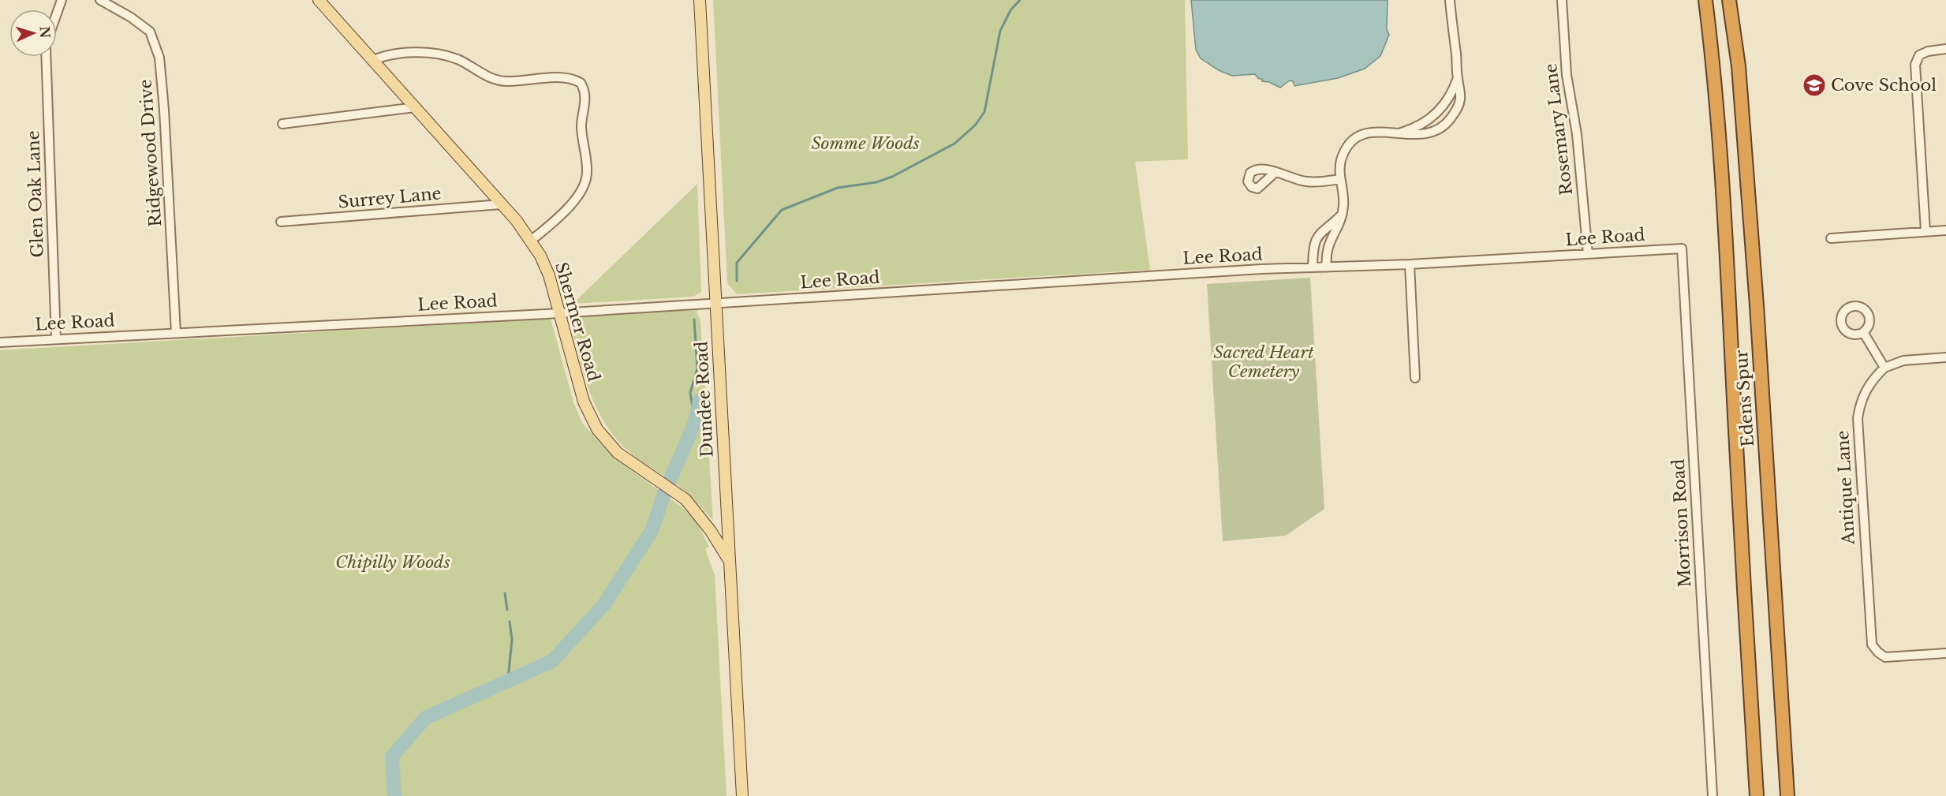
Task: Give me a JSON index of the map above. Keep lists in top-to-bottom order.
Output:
{
  "streets": {
    "highway": ["Edens Spur"],
    "main road": ["Shermer Road", "Dundee Road"],
    "street": [
      "Rosemary Lane",
      "Ridgewood Drive",
      "Glen Oak Lane",
      "Surrey Lane",
      "Lee Road",
      "Antique Lane",
      "Morrison Road"
    ]
  },
  "crossings": [
    ["Rosemary Lane", "Lee Road"],
    ["Ridgewood Drive", "Lee Road"],
    ["Glen Oak Lane", "Lee Road"],
    ["Surrey Lane", "Shermer Road"],
    ["Lee Road", "Shermer Road"],
    ["Lee Road", "Dundee Road"],
    ["Lee Road", "Morrison Road"],
    ["Shermer Road", "Dundee Road"]
  ],
  "parks": ["Somme Woods", "Sacred Heart Cemetery", "Chipilly Woods"],
  "places": {
    "school or university": ["Cove School"]
  },
  "north": "right"
}
